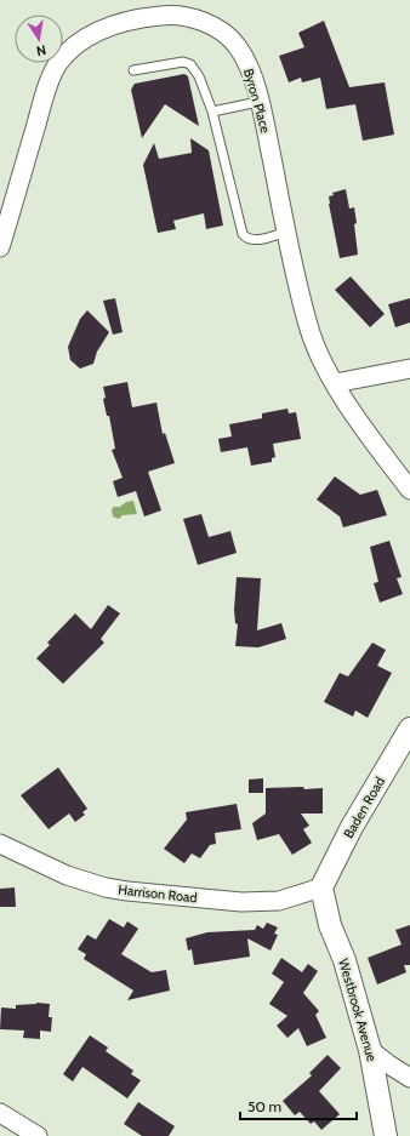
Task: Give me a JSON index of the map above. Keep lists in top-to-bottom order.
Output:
{
  "streets": {
    "street": [
      "Byron Place",
      "Baden Road",
      "Harrison Road",
      "Westbrook Avenue"
    ]
  },
  "crossings": [
    ["Baden Road", "Harrison Road"],
    ["Baden Road", "Westbrook Avenue"],
    ["Harrison Road", "Westbrook Avenue"]
  ],
  "scale_bar": "50 m",
  "north": "bottom"
}
